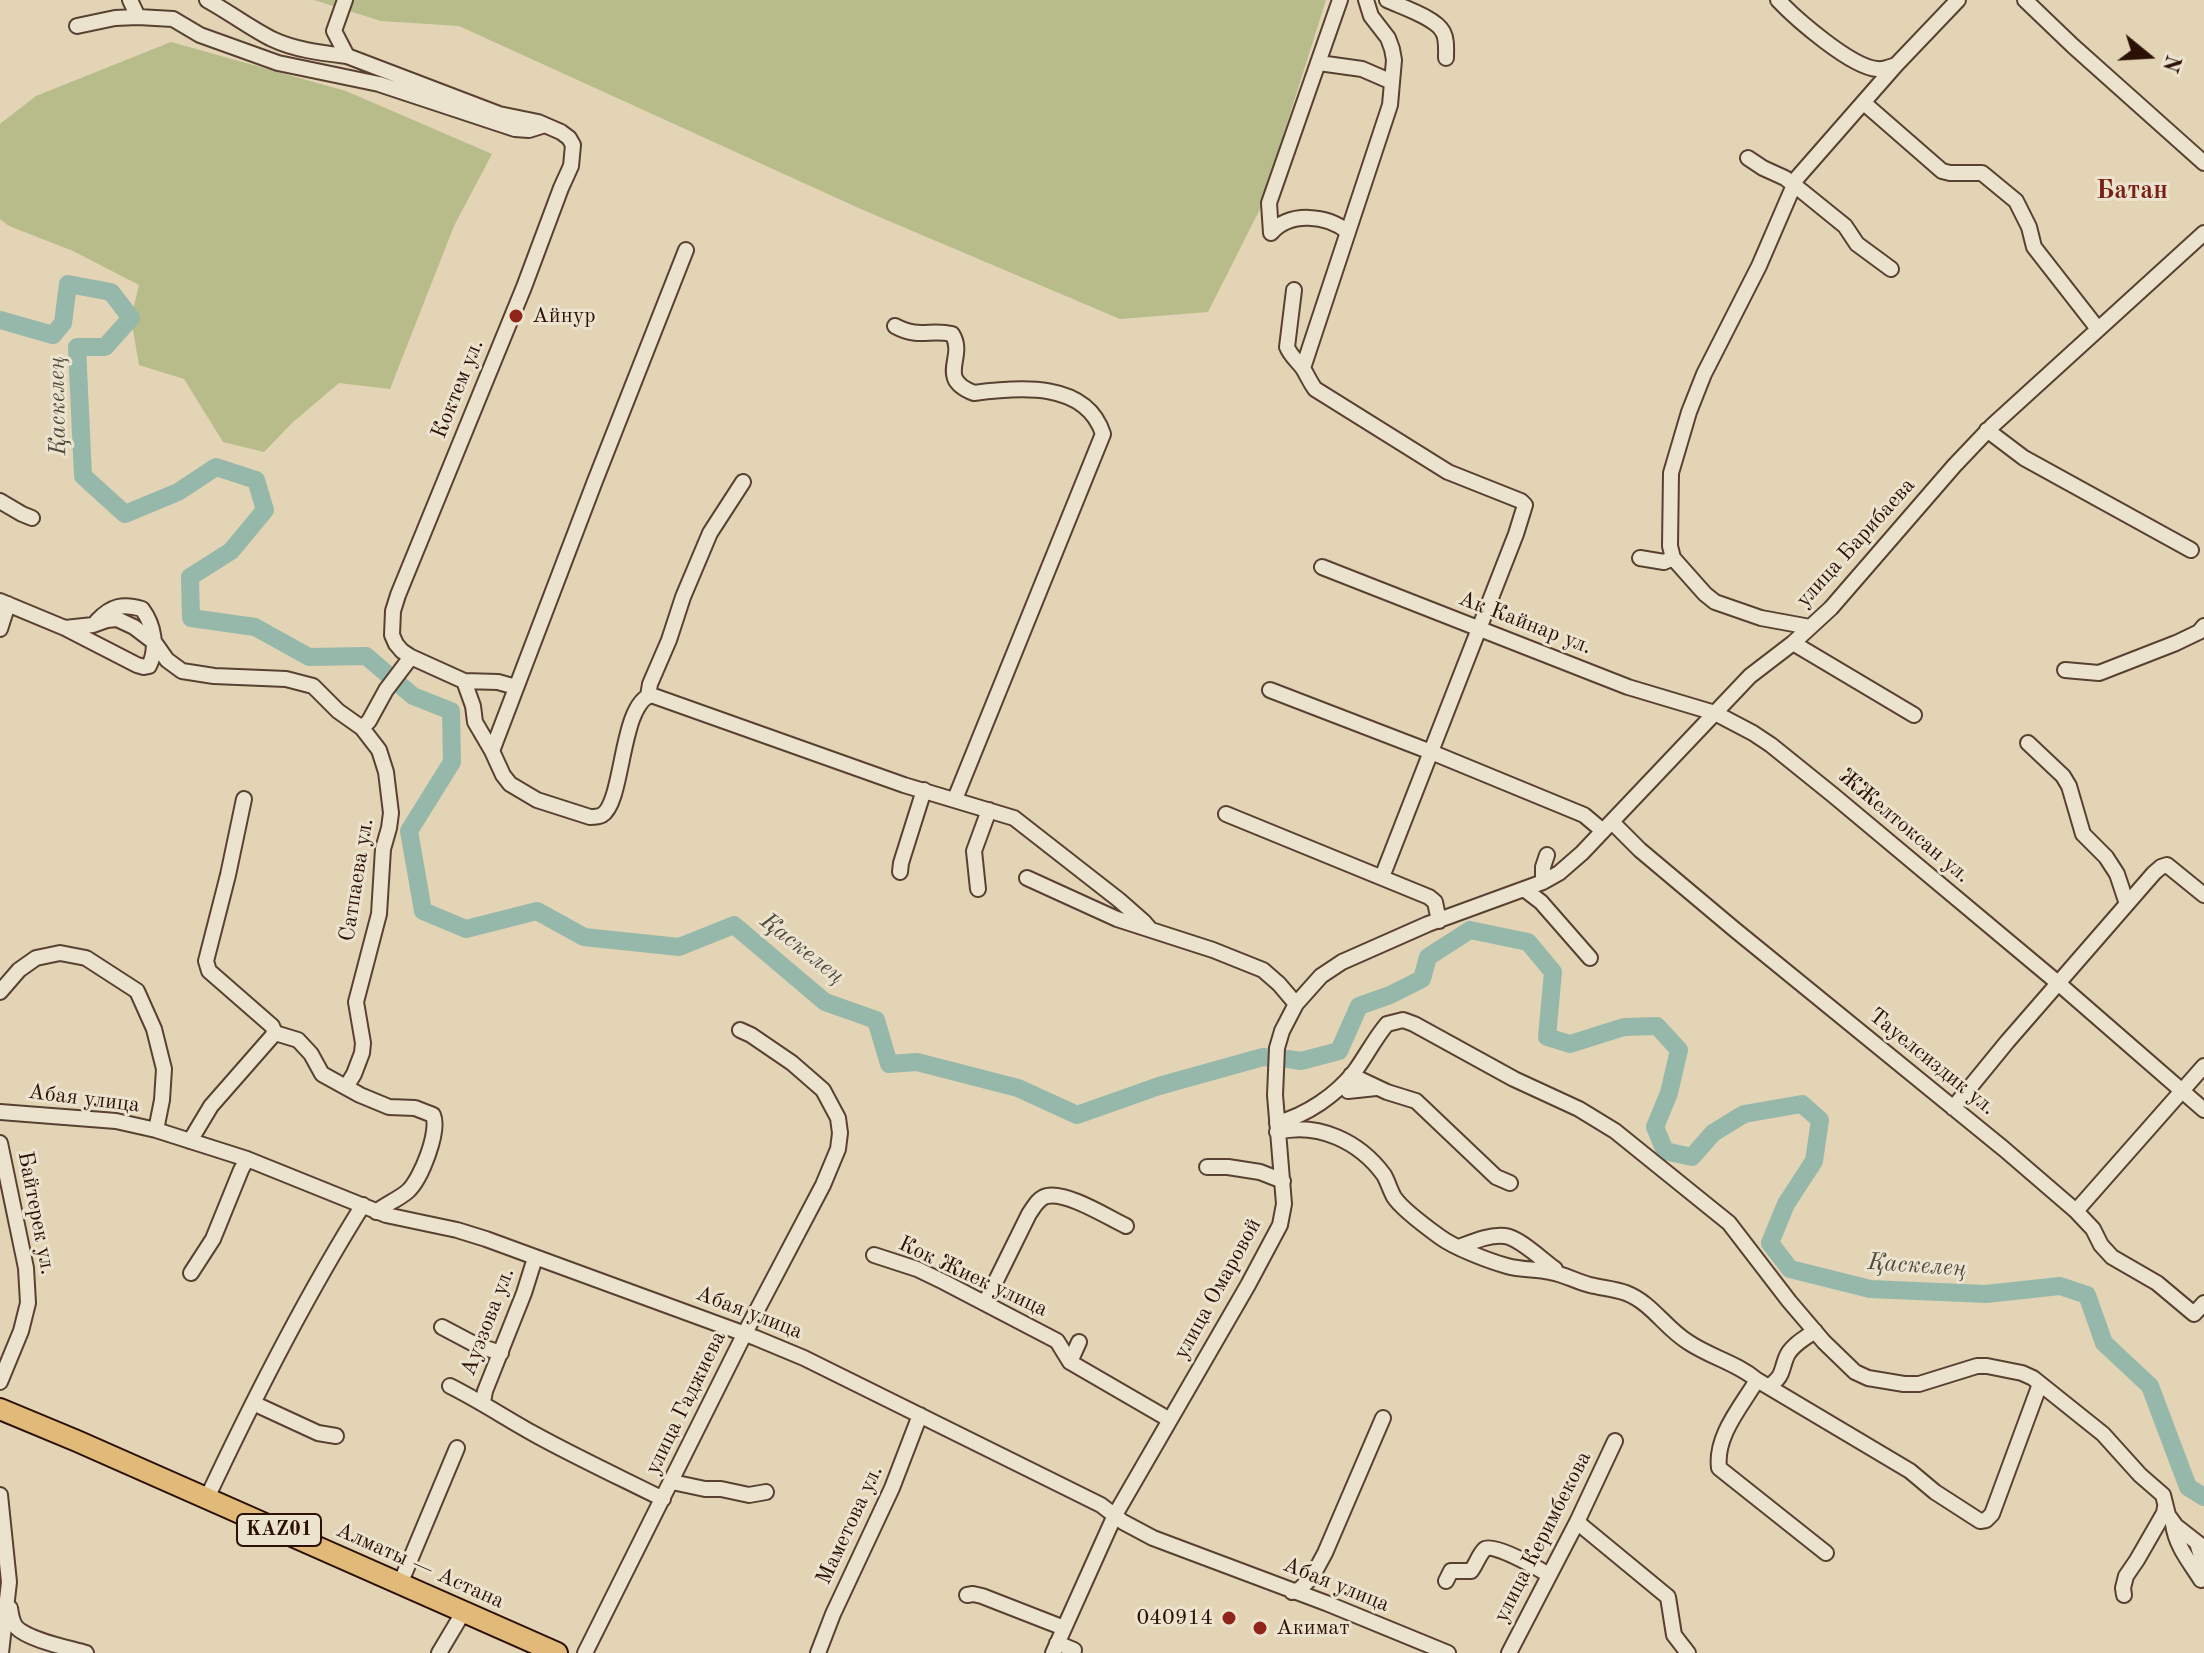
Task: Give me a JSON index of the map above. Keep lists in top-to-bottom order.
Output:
{
  "streets": {
    "highway": ["KАZ01", "Алматы — Астана"],
    "street": [
      "Коктем ул.",
      "улица Барибаева",
      "Ак Кайнар ул.",
      "ЖЖелтоксан ул.",
      "Сатпаева ул.",
      "Тауелсиздик ул.",
      "Абая улица",
      "Байтерек ул.",
      "Кок Жиек улица",
      "улица Омаровой",
      "Ауэзова ул.",
      "улица Гаджиева",
      "Маметова ул.",
      "улица Керимбекова"
    ]
  },
  "crossings": [
    ["улица Барибаева", "Ак Кайнар ул."],
    ["улица Барибаева", "ЖЖелтоксан ул."],
    ["улица Барибаева", "Тауелсиздик ул."],
    ["улица Барибаева", "улица Омаровой"],
    ["Ак Кайнар ул.", "ЖЖелтоксан ул."],
    ["Абая улица", "улица Омаровой"],
    ["Абая улица", "Ауэзова ул."],
    ["Абая улица", "улица Гаджиева"],
    ["Абая улица", "Маметова ул."],
    ["Кок Жиек улица", "улица Омаровой"]
  ],
  "districts": ["Батан"],
  "water": ["Қаскелең"],
  "places": ["Айнур", "040914", "Акимат"],
  "north": "right"
}
